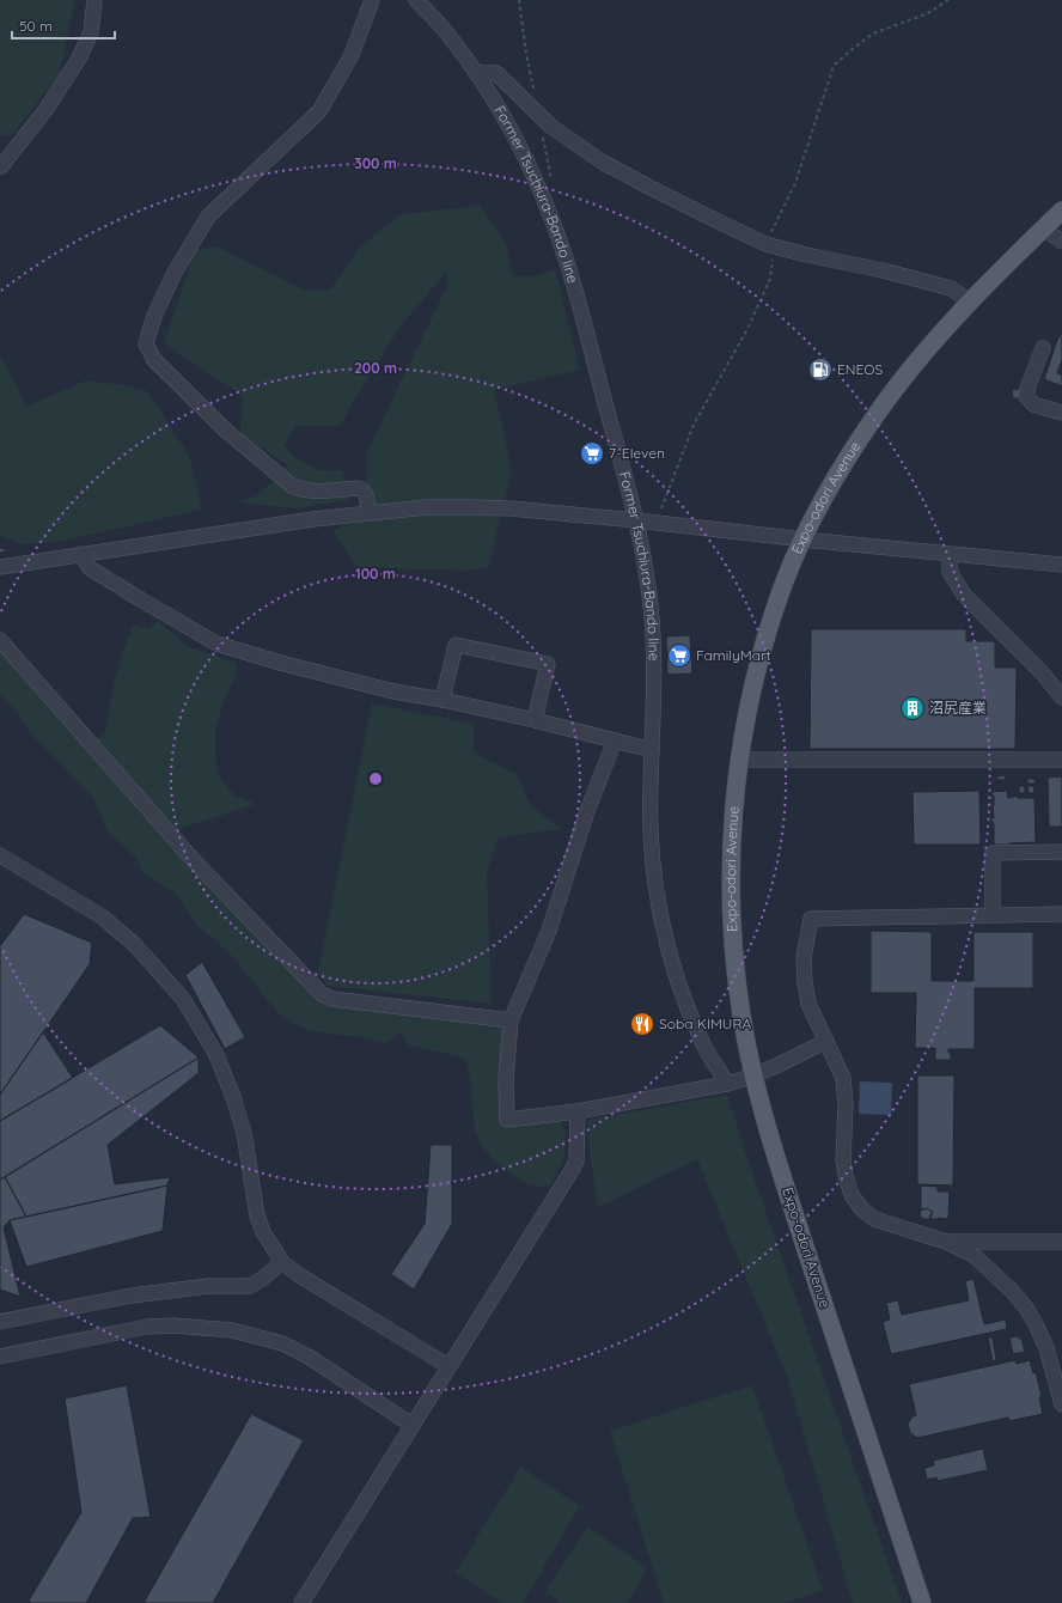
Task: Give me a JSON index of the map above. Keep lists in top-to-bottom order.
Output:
{
  "streets": {
    "main road": ["Expo-odori Avenue"],
    "street": ["Former Tsuchiura-Bando line"]
  },
  "places": {
    "fuel station": ["ENEOS"],
    "supermarket": ["7-Eleven", "FamilyMart"],
    "building": ["沼尻産業"],
    "restaurant": ["Soba KIMURA"]
  },
  "scale_bar": "50 m",
  "rings": ["300 m", "200 m", "100 m"]
}
